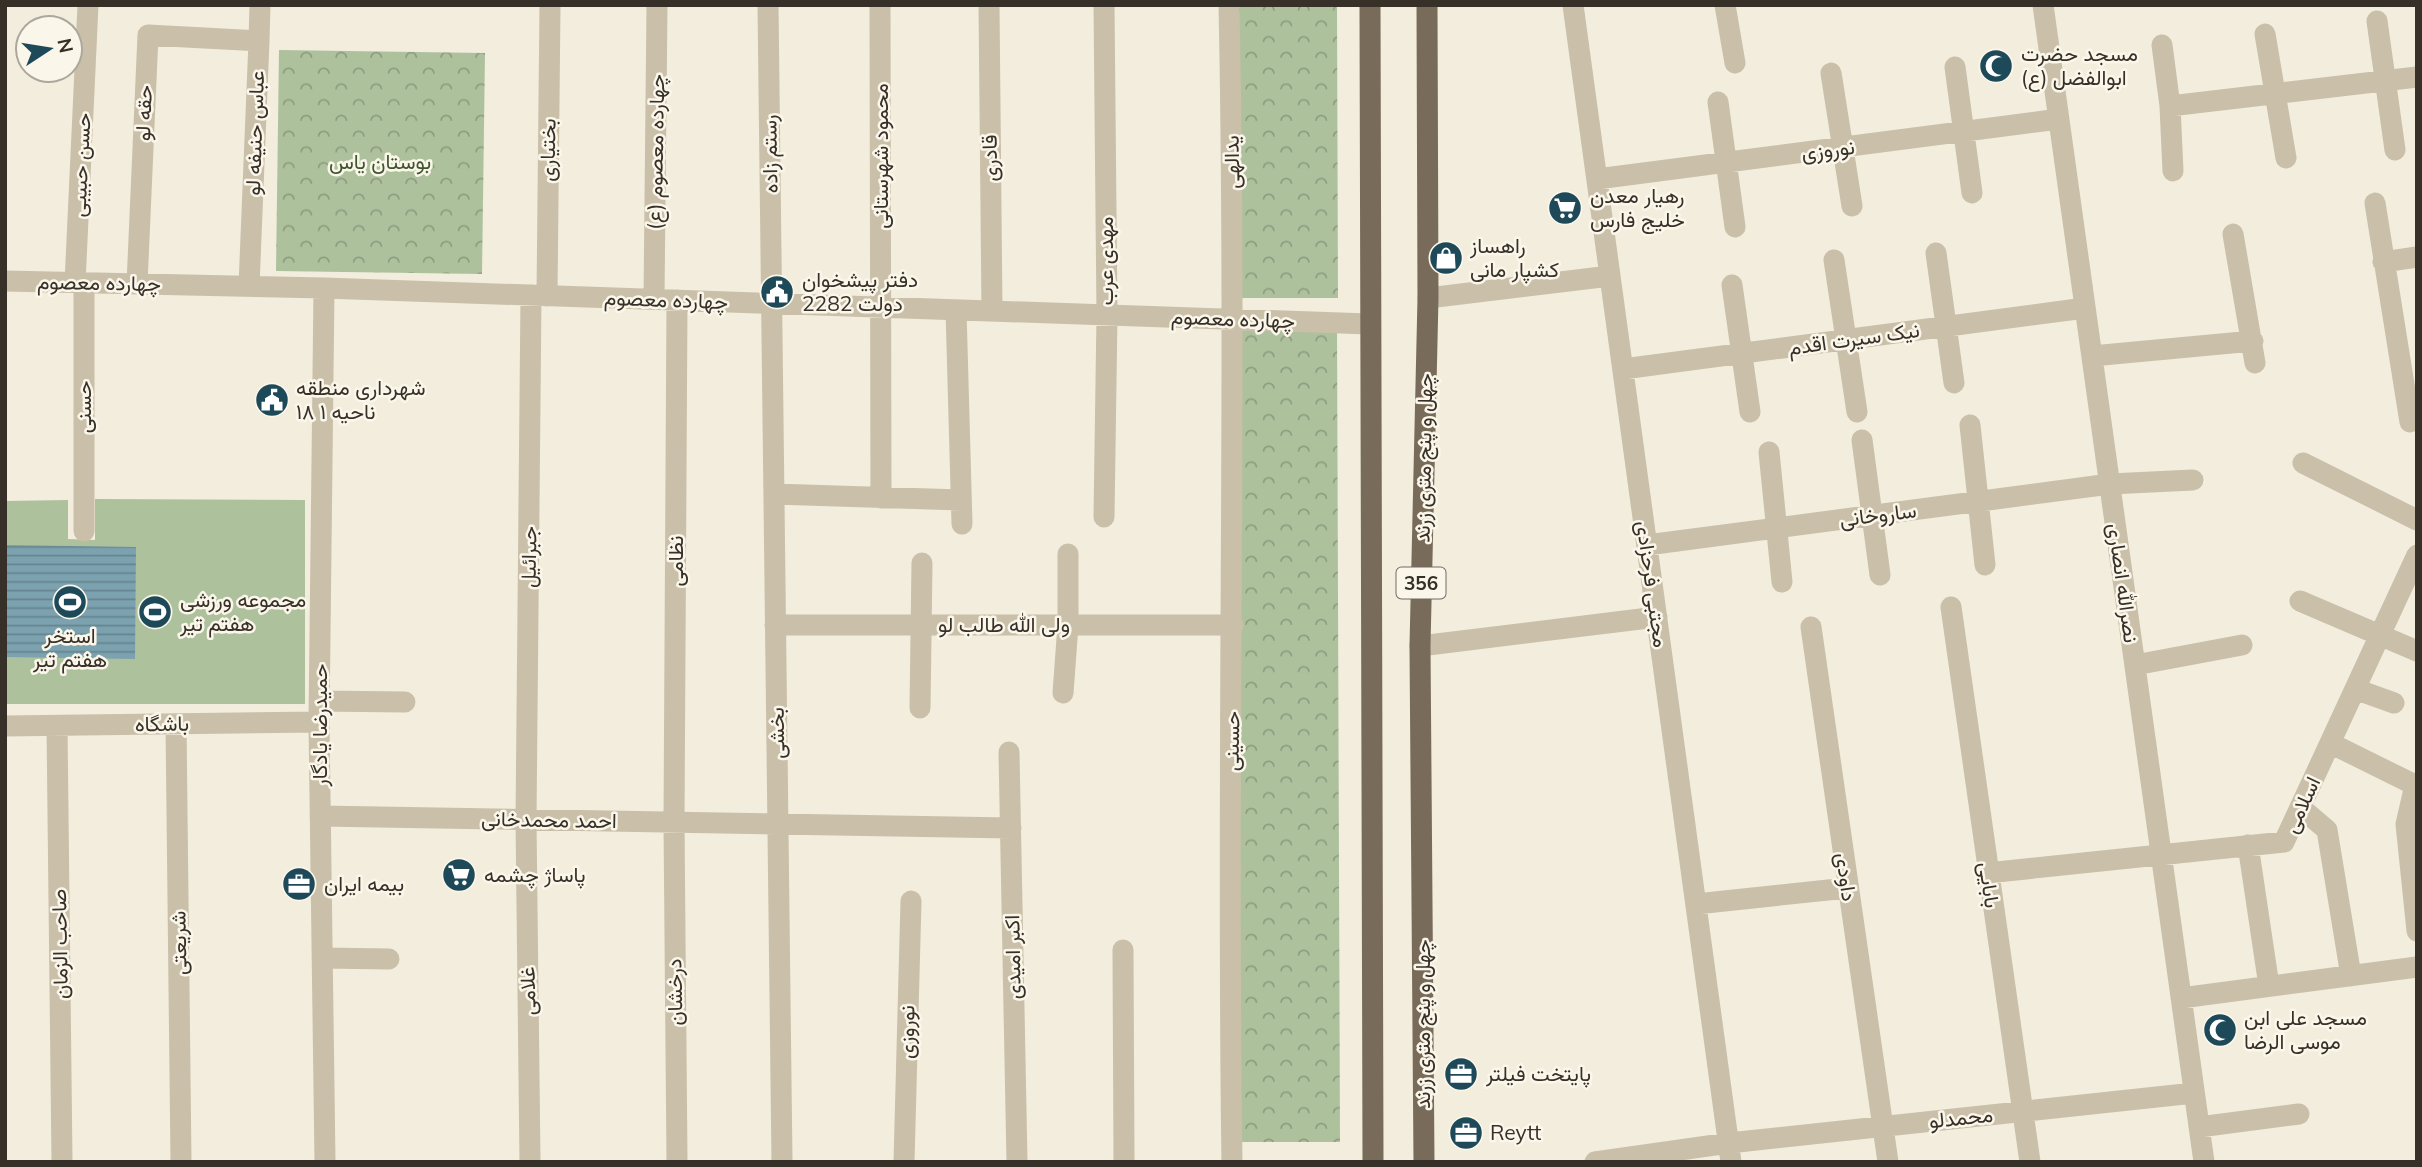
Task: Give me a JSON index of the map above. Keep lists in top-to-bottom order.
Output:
{
  "streets": {
    "main road": ["چهل و پنج متری زرند", "356"],
    "street": [
      "حقه لو",
      "عباس حنیفه لو",
      "بختیاری",
      "نوروزی",
      "چهارده معصوم (ع)",
      "رستم زاده",
      "محمود شهرستانی",
      "قادری",
      "یدالهی",
      "حسن حبیبی",
      "مهدی عرب",
      "چهارده معصوم",
      "نیک سیرت اقدم",
      "حسنی",
      "ساروخانی",
      "جبرائیل",
      "نظامی",
      "نصرالله انصاری",
      "مجتبی فرحزادی",
      "ولی الله طالب لو",
      "باشگاه",
      "حمیدرضا یادگار",
      "بخشی",
      "حسینی",
      "اسلامی",
      "احمد محمدخانی",
      "داودی",
      "بابایی",
      "شریعتی",
      "صاحب الزمان",
      "اکبر امیدی",
      "غلامی",
      "درخشان",
      "محمدلو"
    ]
  },
  "crossings": [
    ["حقه لو", "عباس حنیفه لو"],
    ["حقه لو", "چهارده معصوم"],
    ["عباس حنیفه لو", "چهارده معصوم"],
    ["بختیاری", "چهارده معصوم"],
    ["بختیاری", "جبرائیل"],
    ["نوروزی", "نصرالله انصاری"],
    ["نوروزی", "مجتبی فرحزادی"],
    ["چهارده معصوم (ع)", "چهارده معصوم"],
    ["رستم زاده", "چهارده معصوم"],
    ["رستم زاده", "بخشی"],
    ["محمود شهرستانی", "چهارده معصوم"],
    ["قادری", "چهارده معصوم"],
    ["یدالهی", "چهارده معصوم"],
    ["یدالهی", "حسینی"],
    ["حسن حبیبی", "چهارده معصوم"],
    ["حسن حبیبی", "حسنی"],
    ["مهدی عرب", "چهارده معصوم"],
    ["چهارده معصوم", "حسنی"],
    ["چهارده معصوم", "جبرائیل"],
    ["چهارده معصوم", "نظامی"],
    ["چهارده معصوم", "356"],
    ["چهارده معصوم", "حمیدرضا یادگار"],
    ["چهارده معصوم", "بخشی"],
    ["چهارده معصوم", "حسینی"],
    ["نیک سیرت اقدم", "نصرالله انصاری"],
    ["نیک سیرت اقدم", "مجتبی فرحزادی"],
    ["ساروخانی", "نصرالله انصاری"],
    ["ساروخانی", "مجتبی فرحزادی"],
    ["جبرائیل", "احمد محمدخانی"],
    ["جبرائیل", "غلامی"],
    ["نظامی", "احمد محمدخانی"],
    ["نظامی", "درخشان"],
    ["نصرالله انصاری", "اسلامی"],
    ["نصرالله انصاری", "محمدلو"],
    ["مجتبی فرحزادی", "محمدلو"],
    ["ولی الله طالب لو", "بخشی"],
    ["ولی الله طالب لو", "حسینی"],
    ["باشگاه", "حمیدرضا یادگار"],
    ["باشگاه", "شریعتی"],
    ["باشگاه", "صاحب الزمان"],
    ["حمیدرضا یادگار", "احمد محمدخانی"],
    ["بخشی", "احمد محمدخانی"],
    ["اسلامی", "بابایی"],
    ["احمد محمدخانی", "اکبر امیدی"],
    ["احمد محمدخانی", "غلامی"],
    ["احمد محمدخانی", "درخشان"],
    ["داودی", "محمدلو"],
    ["بابایی", "محمدلو"]
  ],
  "parks": ["بوستان یاس"],
  "places": {
    "mosque": ["مسجد حضرت ابوالفضل (ع)", "مسجد علی ابن موسی الرضا"],
    "supermarket": ["رهیار معدن خلیج فارس", "پاساژ چشمه"],
    "shop": ["راهساز کشپار مانی"],
    "public building": ["دفتر پیشخوان دولت 2282", "شهرداری منطقه ۱۸ ناحیه ۱"],
    "sports": ["استخر هفتم تیر", "مجموعه ورزشی هفتم تیر"],
    "office": ["بیمه ایران", "پایتخت فیلتر", "Reytt"]
  },
  "north": "right"
}
